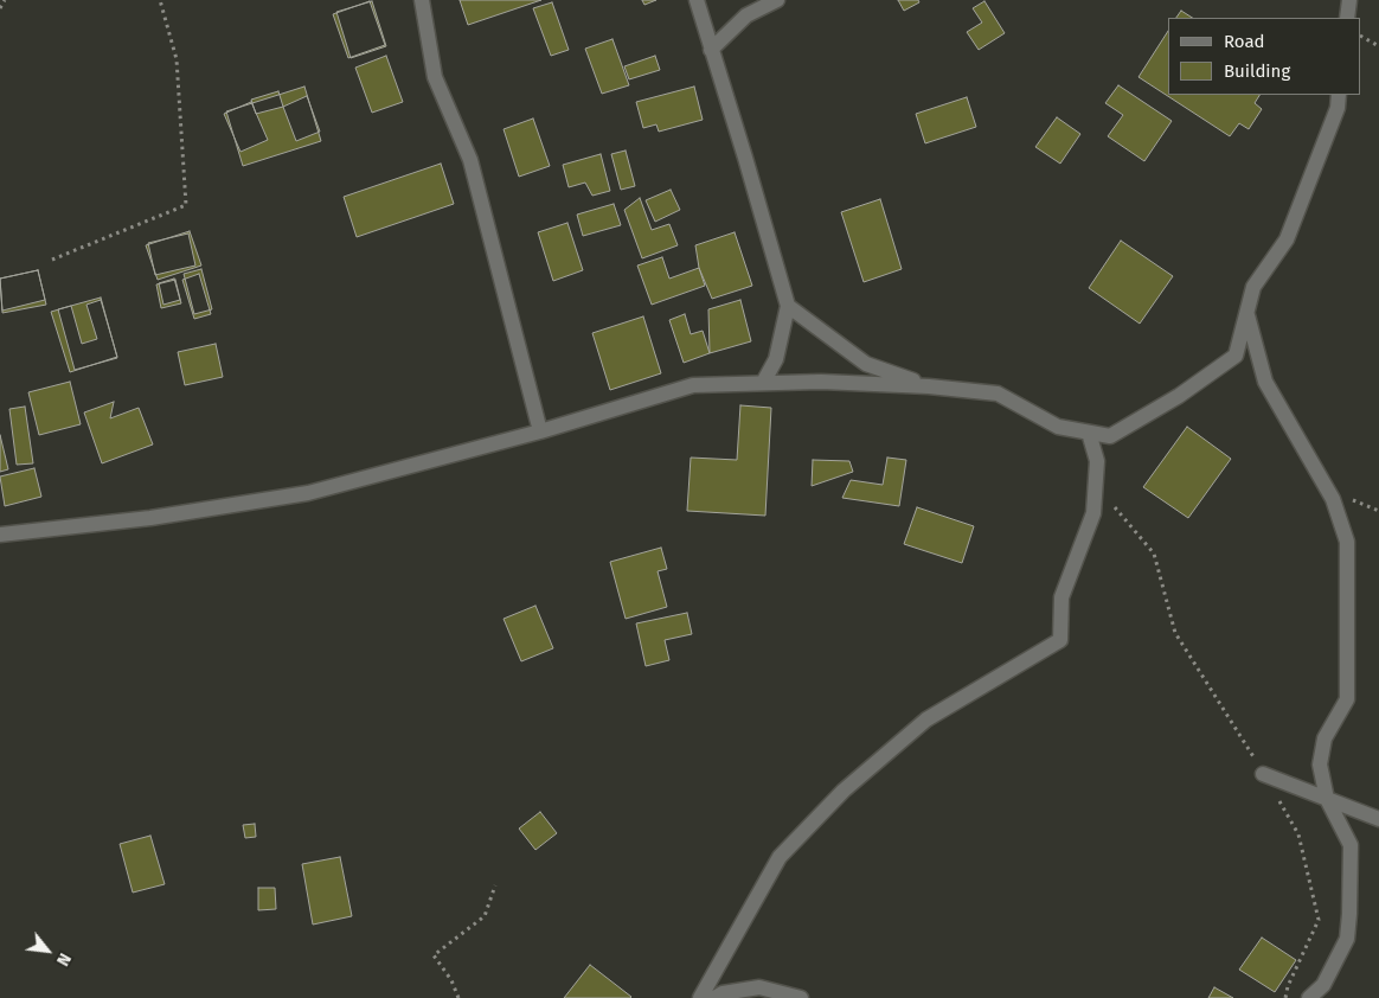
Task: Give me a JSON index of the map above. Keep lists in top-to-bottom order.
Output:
{
  "legend": ["Road", "Building"],
  "north": "bottom right"
}
